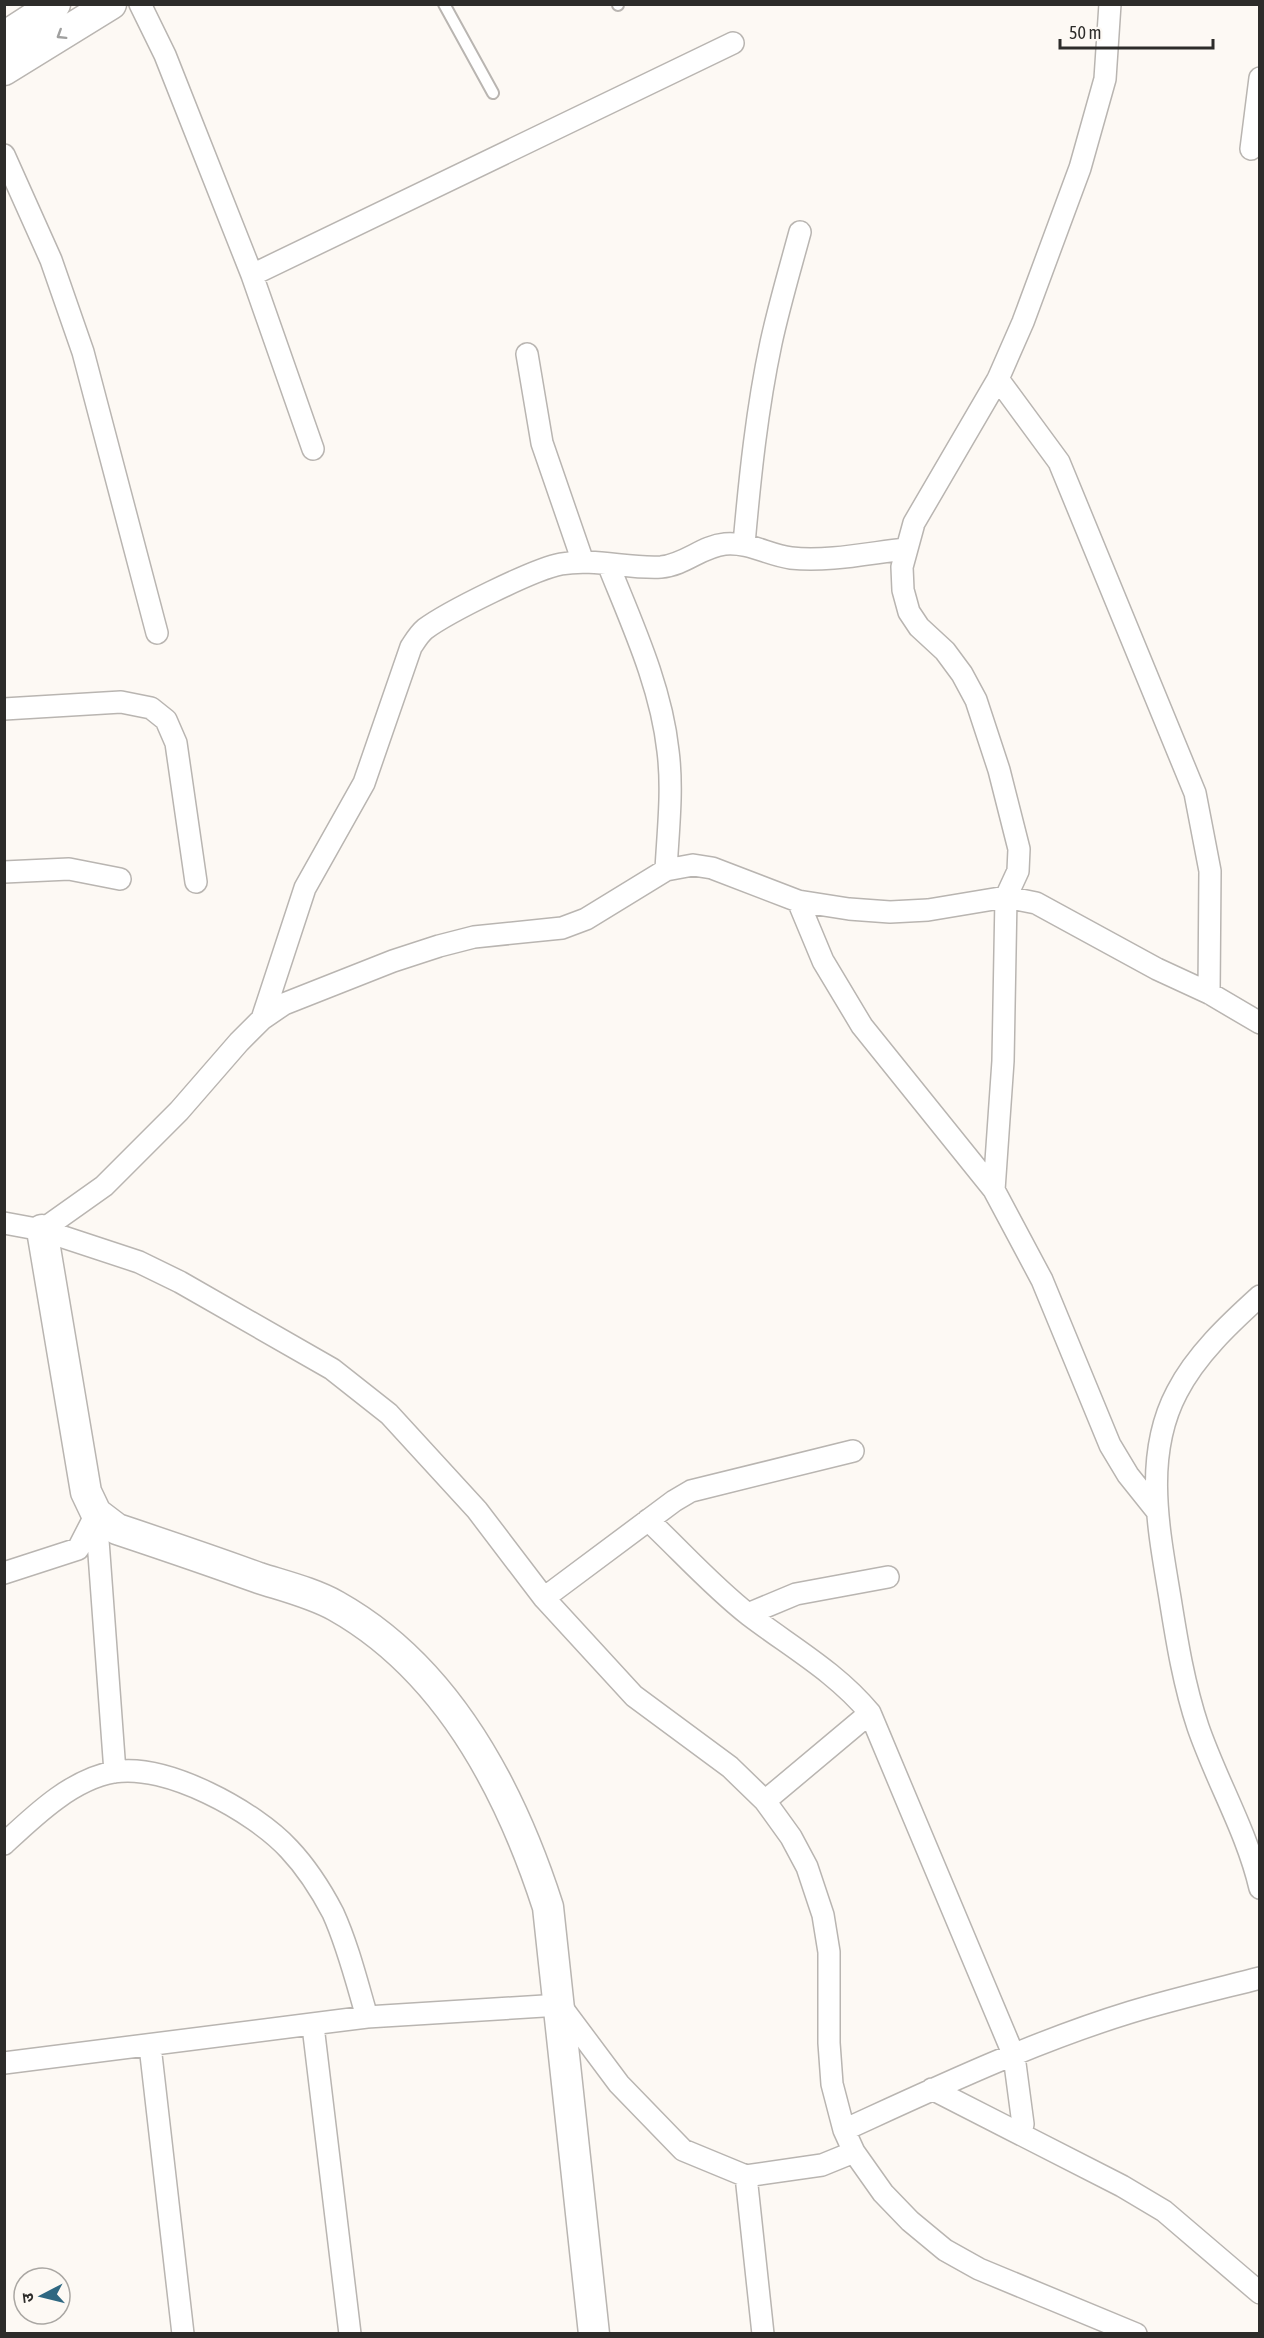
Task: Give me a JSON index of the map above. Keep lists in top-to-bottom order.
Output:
{
  "scale_bar": "50 m",
  "north": "left"
}
